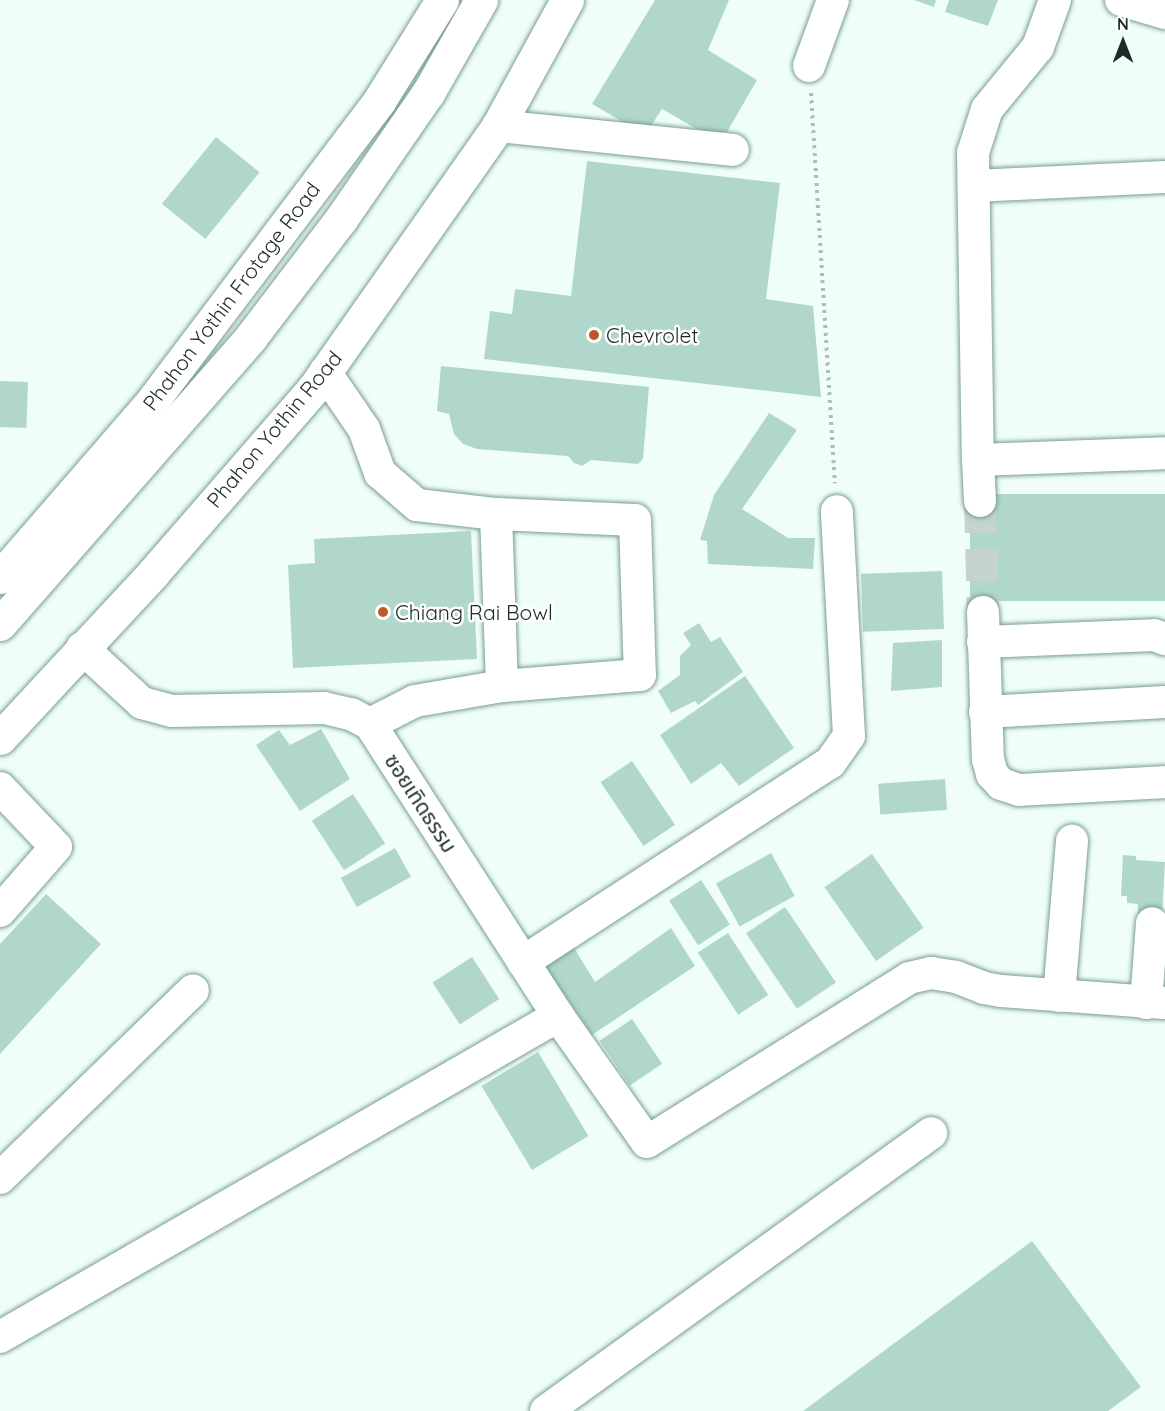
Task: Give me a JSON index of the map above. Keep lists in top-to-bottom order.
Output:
{
  "streets": {
    "main road": ["Phahon Yothin Frotage Road", "Phahon Yothin Road"],
    "street": ["ซอยเทิดธรรม"]
  },
  "places": ["Chevrolet", "Chiang Rai Bowl"],
  "north": "top"
}
